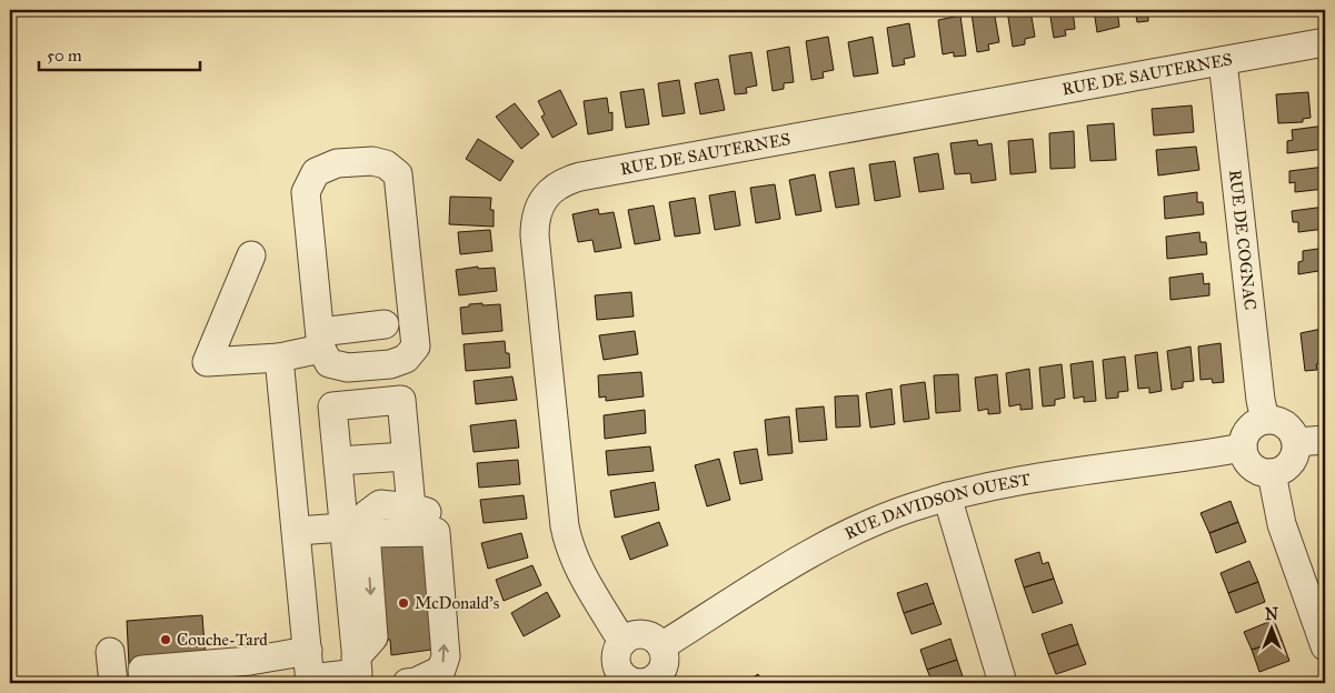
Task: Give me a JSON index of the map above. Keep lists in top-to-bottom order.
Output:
{
  "streets": {
    "street": ["RUE DE SAUTERNES", "RUE DE COGNAC", "RUE DAVIDSON OUEST"]
  },
  "crossings": [
    ["RUE DE SAUTERNES", "RUE DE COGNAC"],
    ["RUE DE SAUTERNES", "RUE DAVIDSON OUEST"],
    ["RUE DE COGNAC", "RUE DAVIDSON OUEST"]
  ],
  "places": ["McDonald's", "Couche-Tard"],
  "scale_bar": "50 m",
  "north": "top"
}
